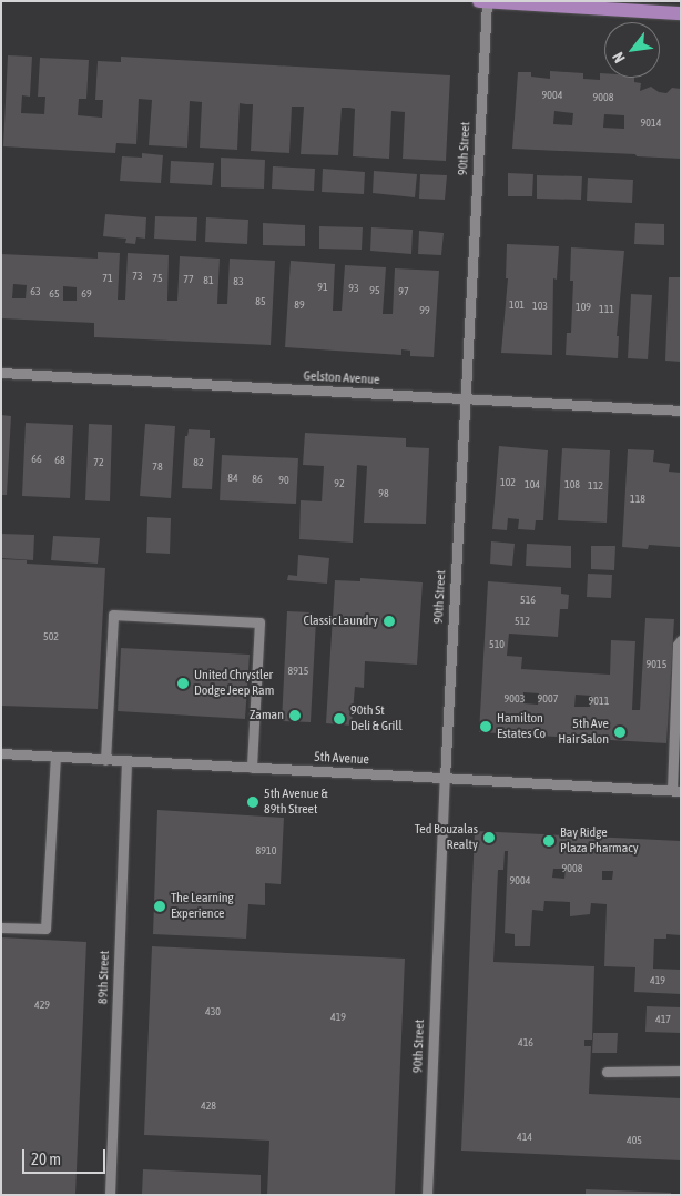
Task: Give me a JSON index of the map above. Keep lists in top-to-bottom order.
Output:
{
  "streets": {
    "street": [
      "90th Street",
      "Gelston Avenue",
      "5th Avenue",
      "89th Street"
    ]
  },
  "crossings": [
    ["90th Street", "Gelston Avenue"],
    ["90th Street", "5th Avenue"],
    ["5th Avenue", "89th Street"]
  ],
  "places": [
    "Classic Laundry",
    "United Chrystler Dodge Jeep Ram",
    "Zaman",
    "90th St Deli & Grill",
    "Hamilton Estates Co",
    "5th Ave Hair Salon",
    "5th Avenue & 89th Street",
    "Ted Bouzalas Realty",
    "Bay Ridge Plaza Pharmacy",
    "The Learning Experience"
  ],
  "house_numbers": [
    "9004",
    "9008",
    "9014",
    "73",
    "71",
    "75",
    "77",
    "81",
    "83",
    "91",
    "93",
    "95",
    "63",
    "97",
    "65",
    "69",
    "85",
    "89",
    "101",
    "103",
    "109",
    "111",
    "99",
    "66",
    "68",
    "72",
    "82",
    "78",
    "84",
    "86",
    "90",
    "102",
    "92",
    "104",
    "108",
    "112",
    "98",
    "118",
    "516",
    "512",
    "502",
    "510",
    "9015",
    "8915",
    "9003",
    "9007",
    "9011",
    "8910",
    "9008",
    "9004",
    "419",
    "429",
    "430",
    "419",
    "417",
    "416",
    "428",
    "414",
    "405"
  ],
  "scale_bar": "20 m",
  "north": "bottom left"
}
